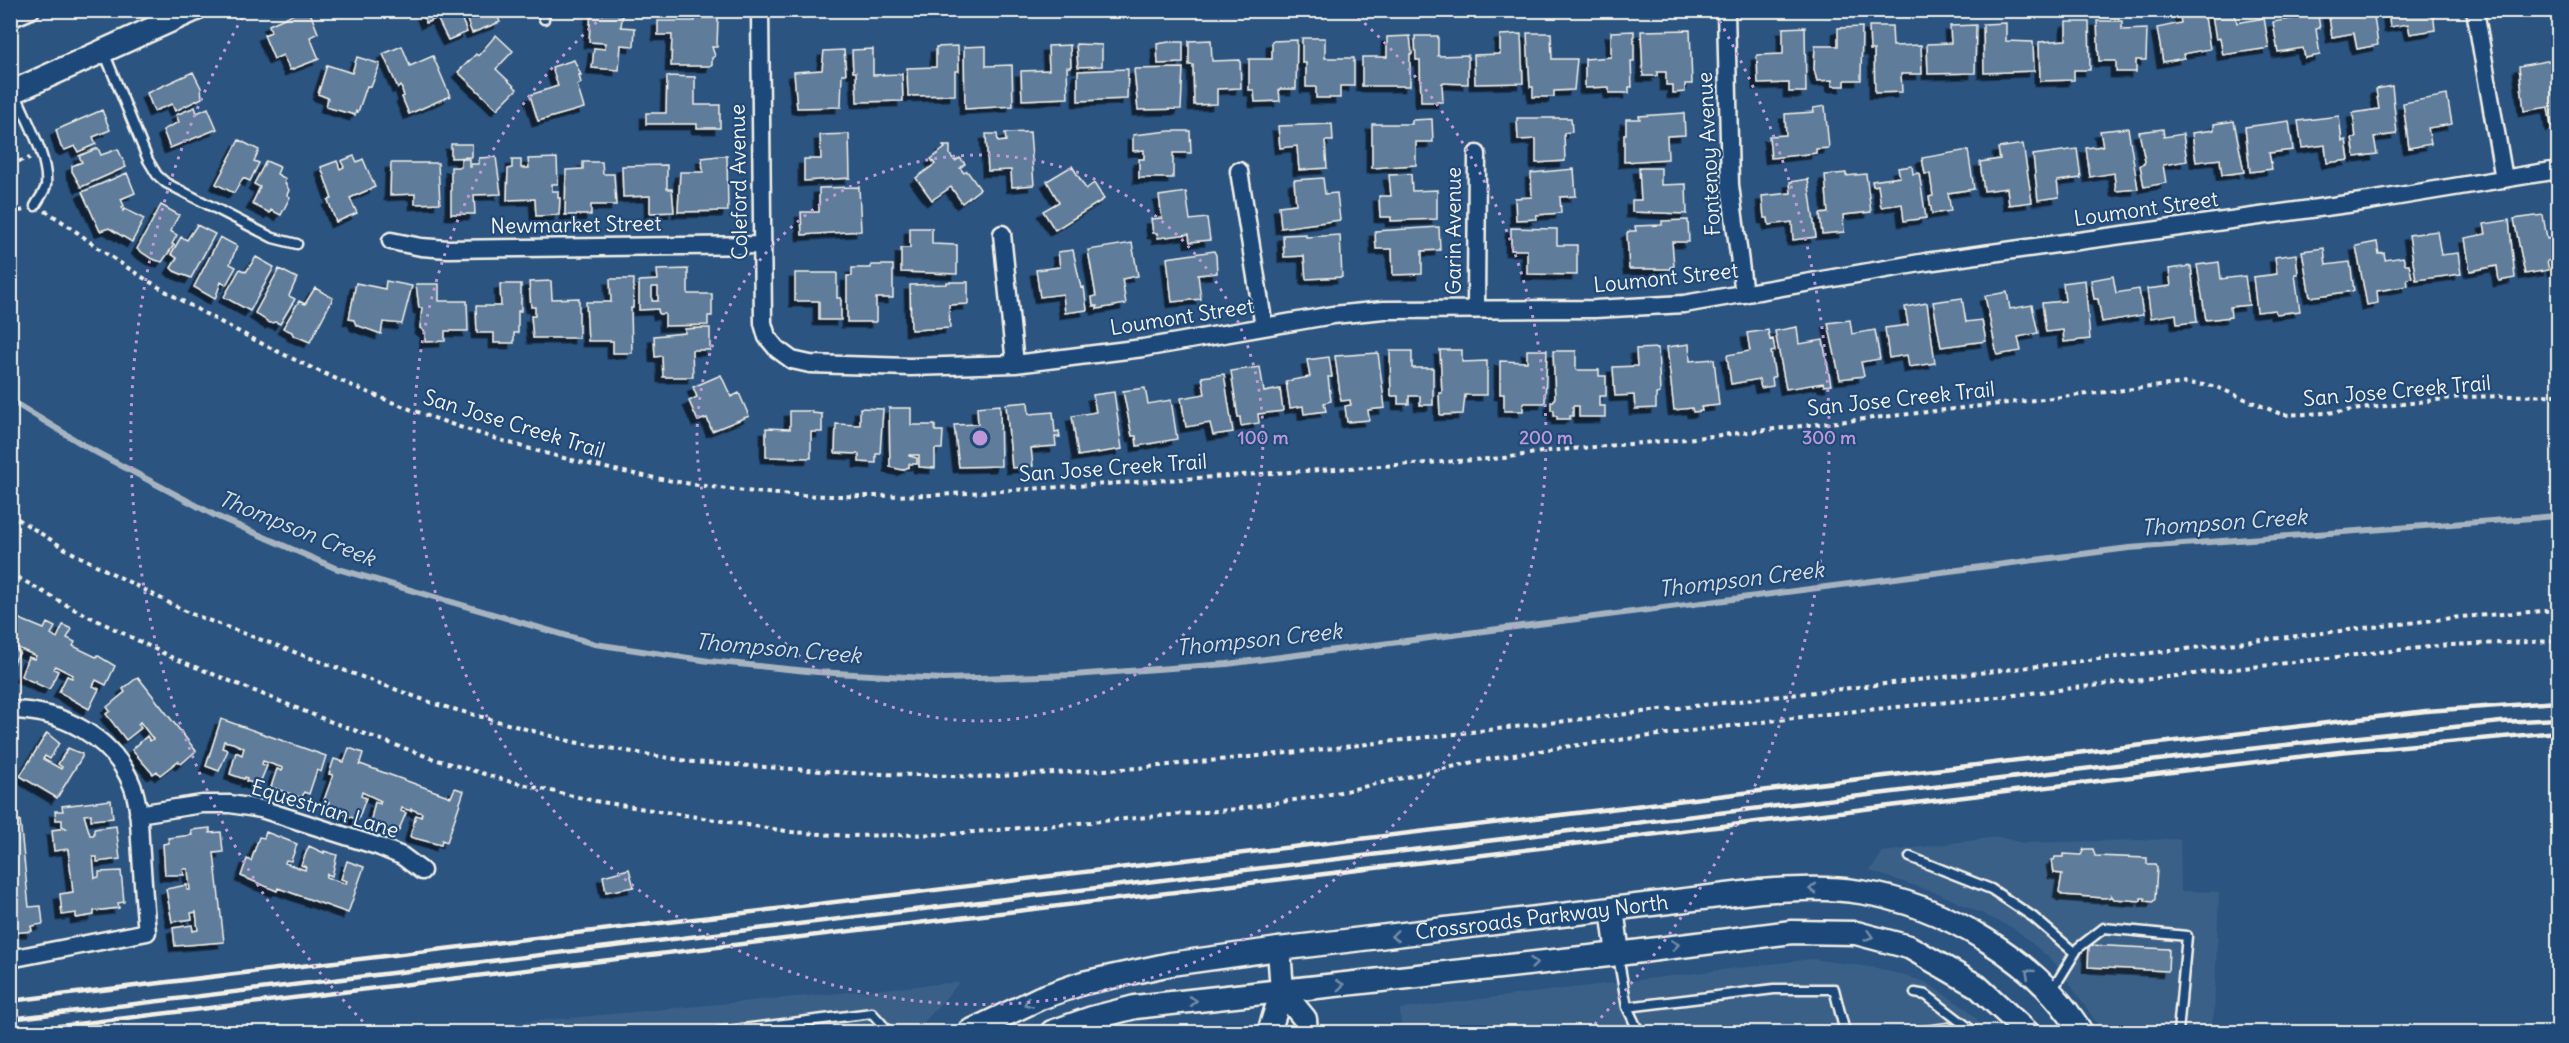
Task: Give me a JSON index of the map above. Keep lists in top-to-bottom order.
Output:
{
  "streets": {
    "street": [
      "Fontenoy Avenue",
      "Coleford Avenue",
      "Loumont Street",
      "Newmarket Street",
      "Garin Avenue",
      "Equestrian Lane",
      "Crossroads Parkway North"
    ],
    "path": ["San Jose Creek Trail"]
  },
  "crossings": [
    ["Fontenoy Avenue", "Loumont Street"],
    ["Coleford Avenue", "Loumont Street"],
    ["Coleford Avenue", "Newmarket Street"],
    ["Loumont Street", "Garin Avenue"]
  ],
  "water": ["Thompson Creek"],
  "rings": ["100 m", "200 m", "300 m"]
}
